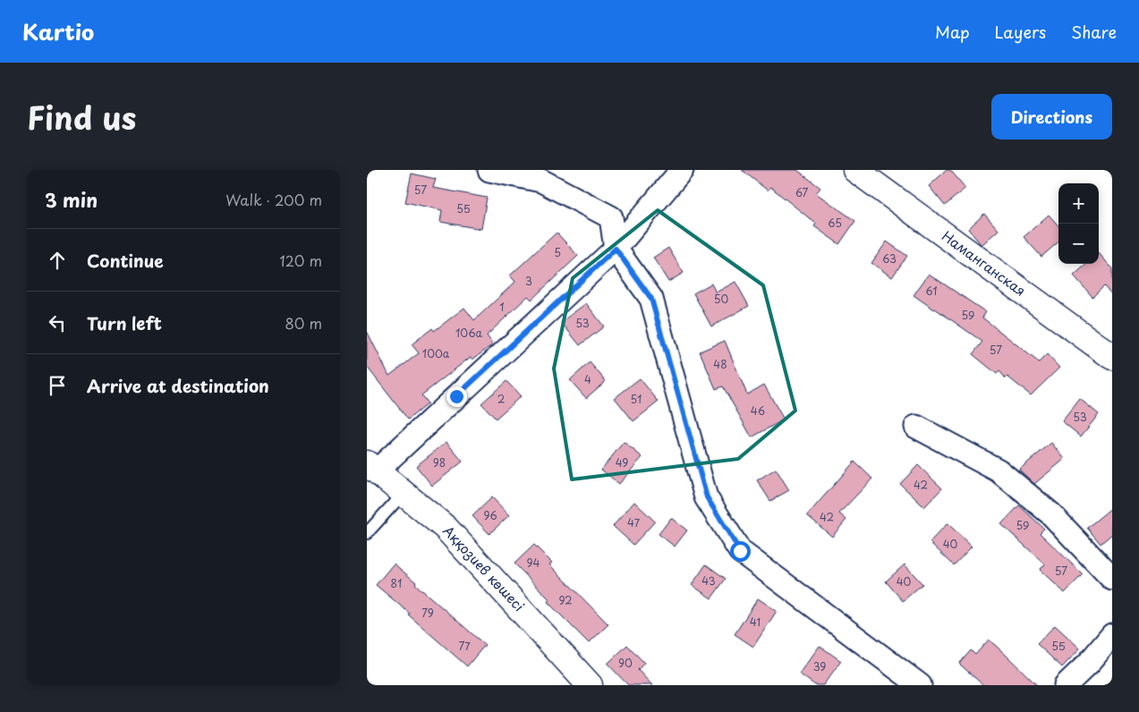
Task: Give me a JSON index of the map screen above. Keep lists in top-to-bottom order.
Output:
{
  "streets": {
    "street": ["Наманганская", "Аққозиев көшесі"]
  },
  "house_numbers": [
    "57",
    "67",
    "55",
    "65",
    "5",
    "63",
    "3",
    "61",
    "50",
    "1",
    "59",
    "53",
    "106а",
    "57",
    "100а",
    "48",
    "4",
    "2",
    "51",
    "46",
    "53",
    "98",
    "49",
    "42",
    "96",
    "42",
    "47",
    "59",
    "40",
    "94",
    "57",
    "43",
    "40",
    "81",
    "92",
    "79",
    "41",
    "77",
    "55",
    "90",
    "39"
  ],
  "page": {
    "header": "Kartio",
    "nav": ["Map", "Layers", "Share"],
    "title": "Find us",
    "buttons": "Directions",
    "heading": ["3 min", "Walk · 200 m"],
    "map_buttons": ["+", "−"],
    "list": [
      ["Continue", "120 m"],
      ["Turn left", "80 m"],
      "Arrive at destination"
    ]
  }
}
